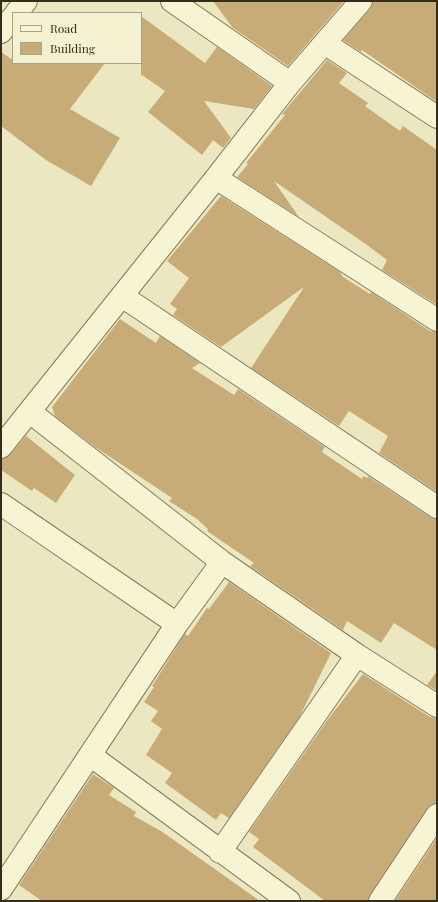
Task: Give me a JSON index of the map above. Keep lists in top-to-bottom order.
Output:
{
  "legend": ["Road", "Building"]
}
